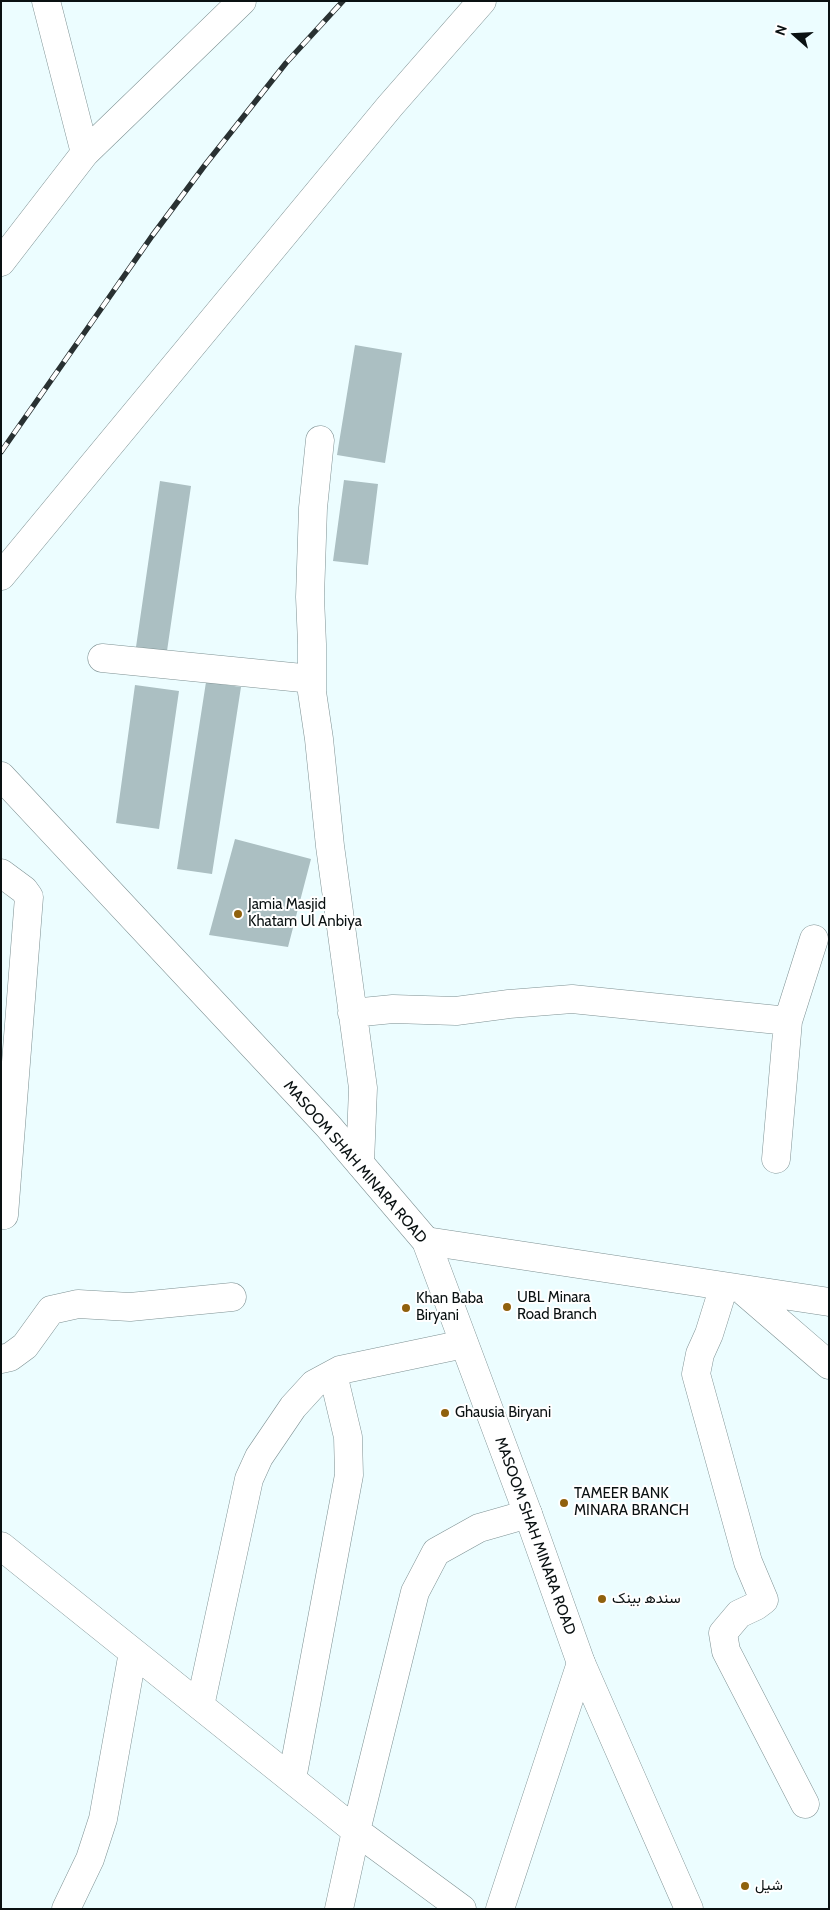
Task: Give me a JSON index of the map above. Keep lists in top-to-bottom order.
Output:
{
  "streets": {
    "street": ["MASOOM SHAH MINARA ROAD"]
  },
  "places": [
    "Jamia Masjid Khatam Ul Anbiya",
    "UBL Minara Road Branch",
    "Khan Baba Biryani",
    "Ghausia Biryani",
    "TAMEER BANK MINARA BRANCH",
    "سندھ بینک",
    "شیل"
  ],
  "north": "left"
}
